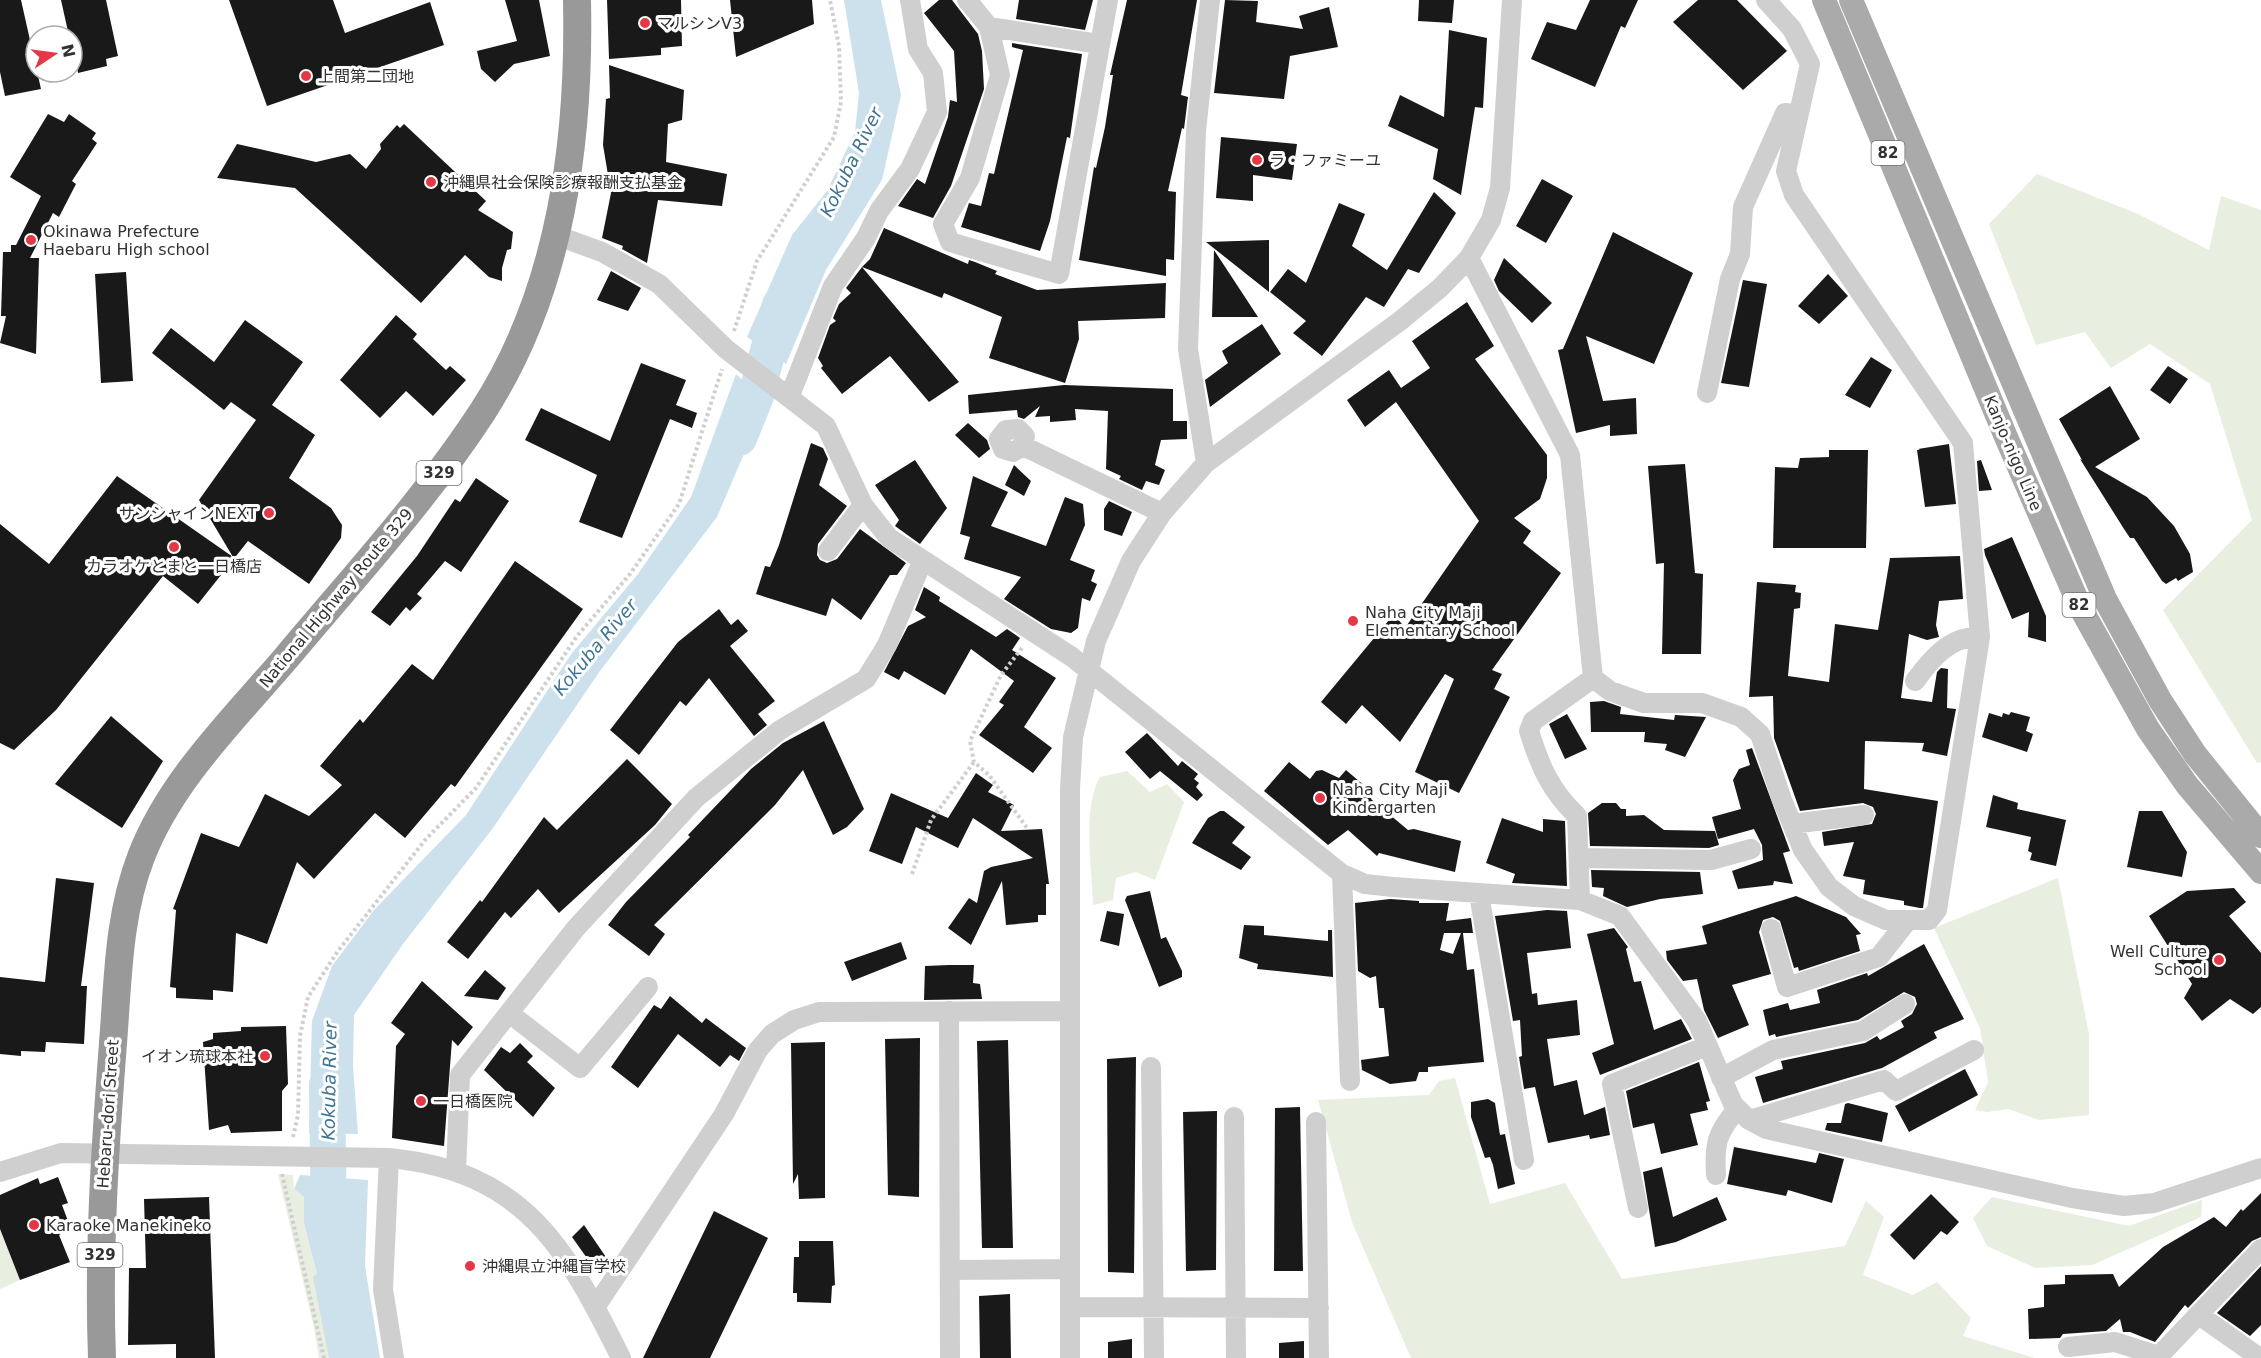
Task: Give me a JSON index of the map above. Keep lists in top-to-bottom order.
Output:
{
  "streets": {
    "highway": ["329", "National Highway Route 329", "Hebaru-dori Street"],
    "main road": ["82", "Kanjo-nigo Line"]
  },
  "crossings": [
    ["National Highway Route 329", "Hebaru-dori Street"]
  ],
  "water": ["Kokuba River"],
  "places": [
    "マルシンV3",
    "上間第二団地",
    "ラ・ファミーユ",
    "沖縄県社会保険診療報酬支払基金",
    "Okinawa Prefecture Haebaru High school",
    "サンシャインNEXT",
    "カラオケとまと一日橋店",
    "Naha City Maji Elementary School",
    "Naha City Maji Kindergarten",
    "Well Culture School",
    "イオン琉球本社",
    "一日橋医院",
    "Karaoke Manekineko",
    "沖縄県立沖縄盲学校"
  ],
  "north": "right"
}
